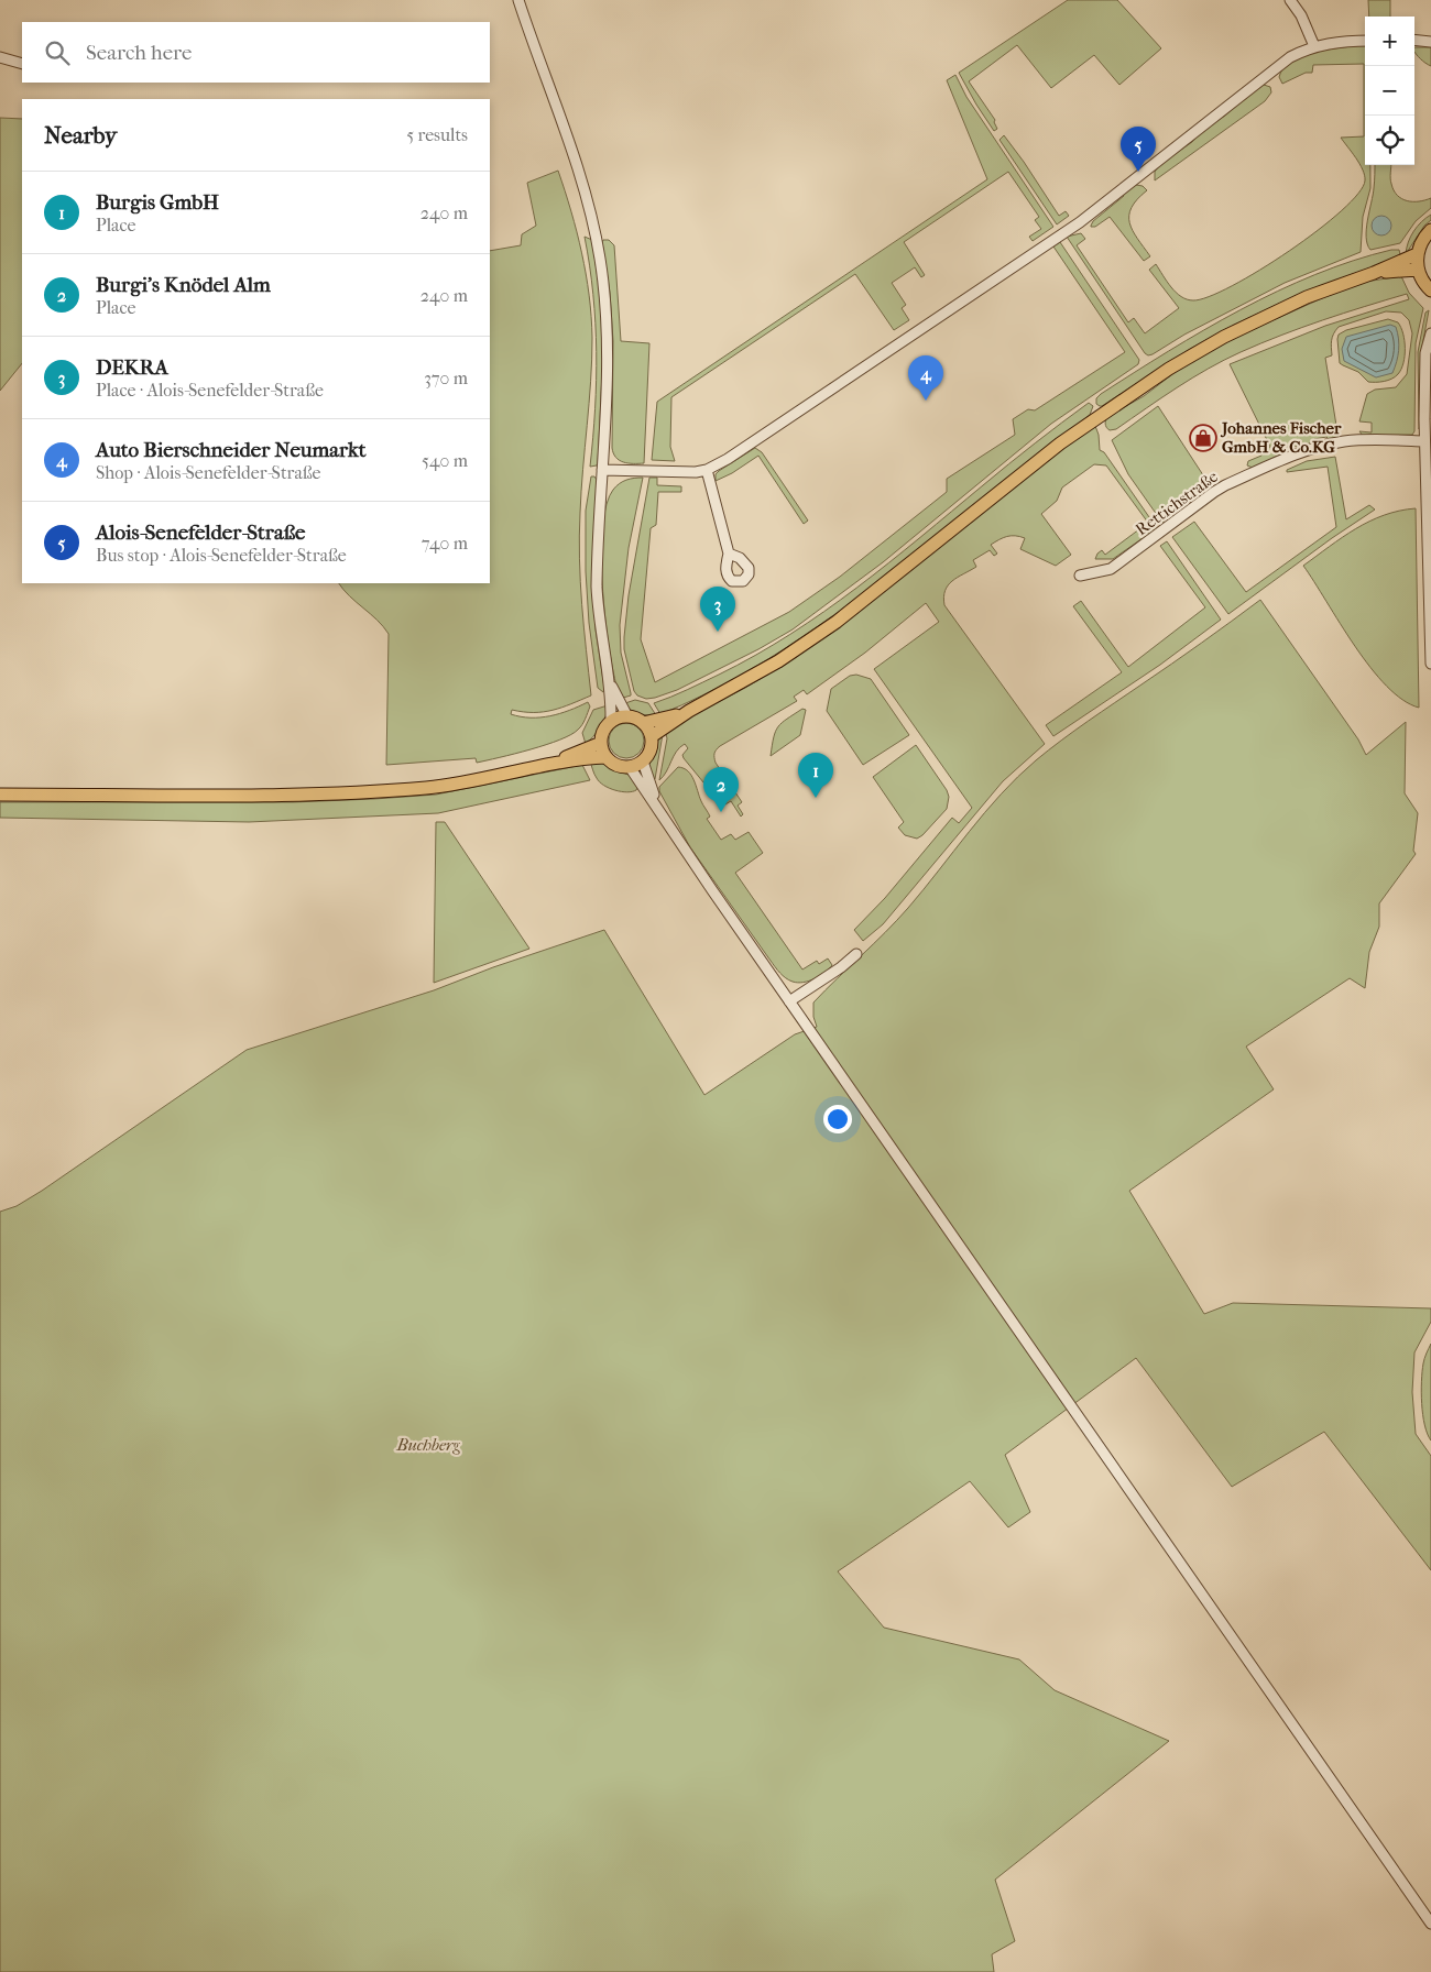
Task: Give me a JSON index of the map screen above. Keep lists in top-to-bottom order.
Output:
{
  "streets": {
    "street": ["Rettichstraße"]
  },
  "parks": ["Buchberg"],
  "places": {
    "shop": ["Johannes Fischer GmbH & Co.KG"]
  },
  "page": {
    "map_buttons": ["+", "−"],
    "search": "Search here",
    "heading": ["Nearby", "5 results"],
    "pins": [
      "5",
      "4",
      "3",
      "1",
      "2"
    ],
    "list": [
      {
        "mark": "1",
        "name": "Burgis GmbH",
        "note": "Place",
        "value": "240 m"
      },
      {
        "mark": "2",
        "name": "Burgi's Knödel Alm",
        "note": "Place",
        "value": "240 m"
      },
      {
        "mark": "3",
        "name": "DEKRA",
        "note": "Place · Alois-Senefelder-Straße",
        "value": "370 m"
      },
      {
        "mark": "4",
        "name": "Auto Bierschneider Neumarkt",
        "note": "Shop · Alois-Senefelder-Straße",
        "value": "540 m"
      },
      {
        "mark": "5",
        "name": "Alois-Senefelder-Straße",
        "note": "Bus stop · Alois-Senefelder-Straße",
        "value": "740 m"
      }
    ]
  }
}
